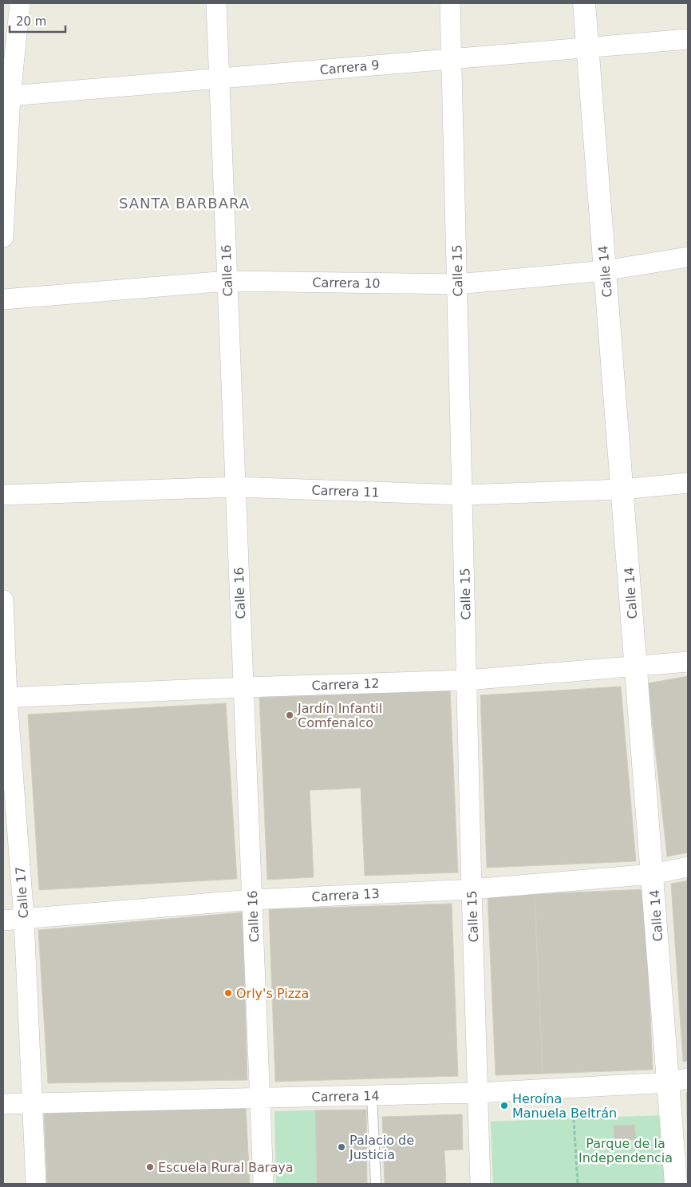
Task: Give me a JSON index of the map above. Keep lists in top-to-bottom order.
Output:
{
  "streets": {
    "street": [
      "Carrera 9",
      "Calle 16",
      "Calle 15",
      "Calle 14",
      "Carrera 10",
      "Carrera 11",
      "Carrera 12",
      "Calle 17",
      "Carrera 13",
      "Carrera 14"
    ]
  },
  "crossings": [
    ["Carrera 9", "Calle 16"],
    ["Carrera 9", "Calle 15"],
    ["Carrera 9", "Calle 14"],
    ["Calle 16", "Carrera 10"],
    ["Calle 16", "Carrera 11"],
    ["Calle 16", "Carrera 12"],
    ["Calle 16", "Carrera 13"],
    ["Calle 16", "Carrera 14"],
    ["Calle 15", "Carrera 10"],
    ["Calle 15", "Carrera 11"],
    ["Calle 15", "Carrera 12"],
    ["Calle 15", "Carrera 13"],
    ["Calle 15", "Carrera 14"],
    ["Calle 14", "Carrera 10"],
    ["Calle 14", "Carrera 11"],
    ["Calle 14", "Carrera 12"],
    ["Calle 14", "Carrera 13"],
    ["Calle 14", "Carrera 14"],
    ["Carrera 12", "Calle 17"],
    ["Calle 17", "Carrera 13"],
    ["Calle 17", "Carrera 14"]
  ],
  "districts": ["SANTA BARBARA"],
  "parks": ["Parque de la Independencia"],
  "places": [
    "Jardín Infantil Comfenalco",
    "Orly's Pizza",
    "Heroína Manuela Beltrán",
    "Palacio de Justicia",
    "Escuela Rural Baraya"
  ],
  "scale_bar": "20 m"
}
